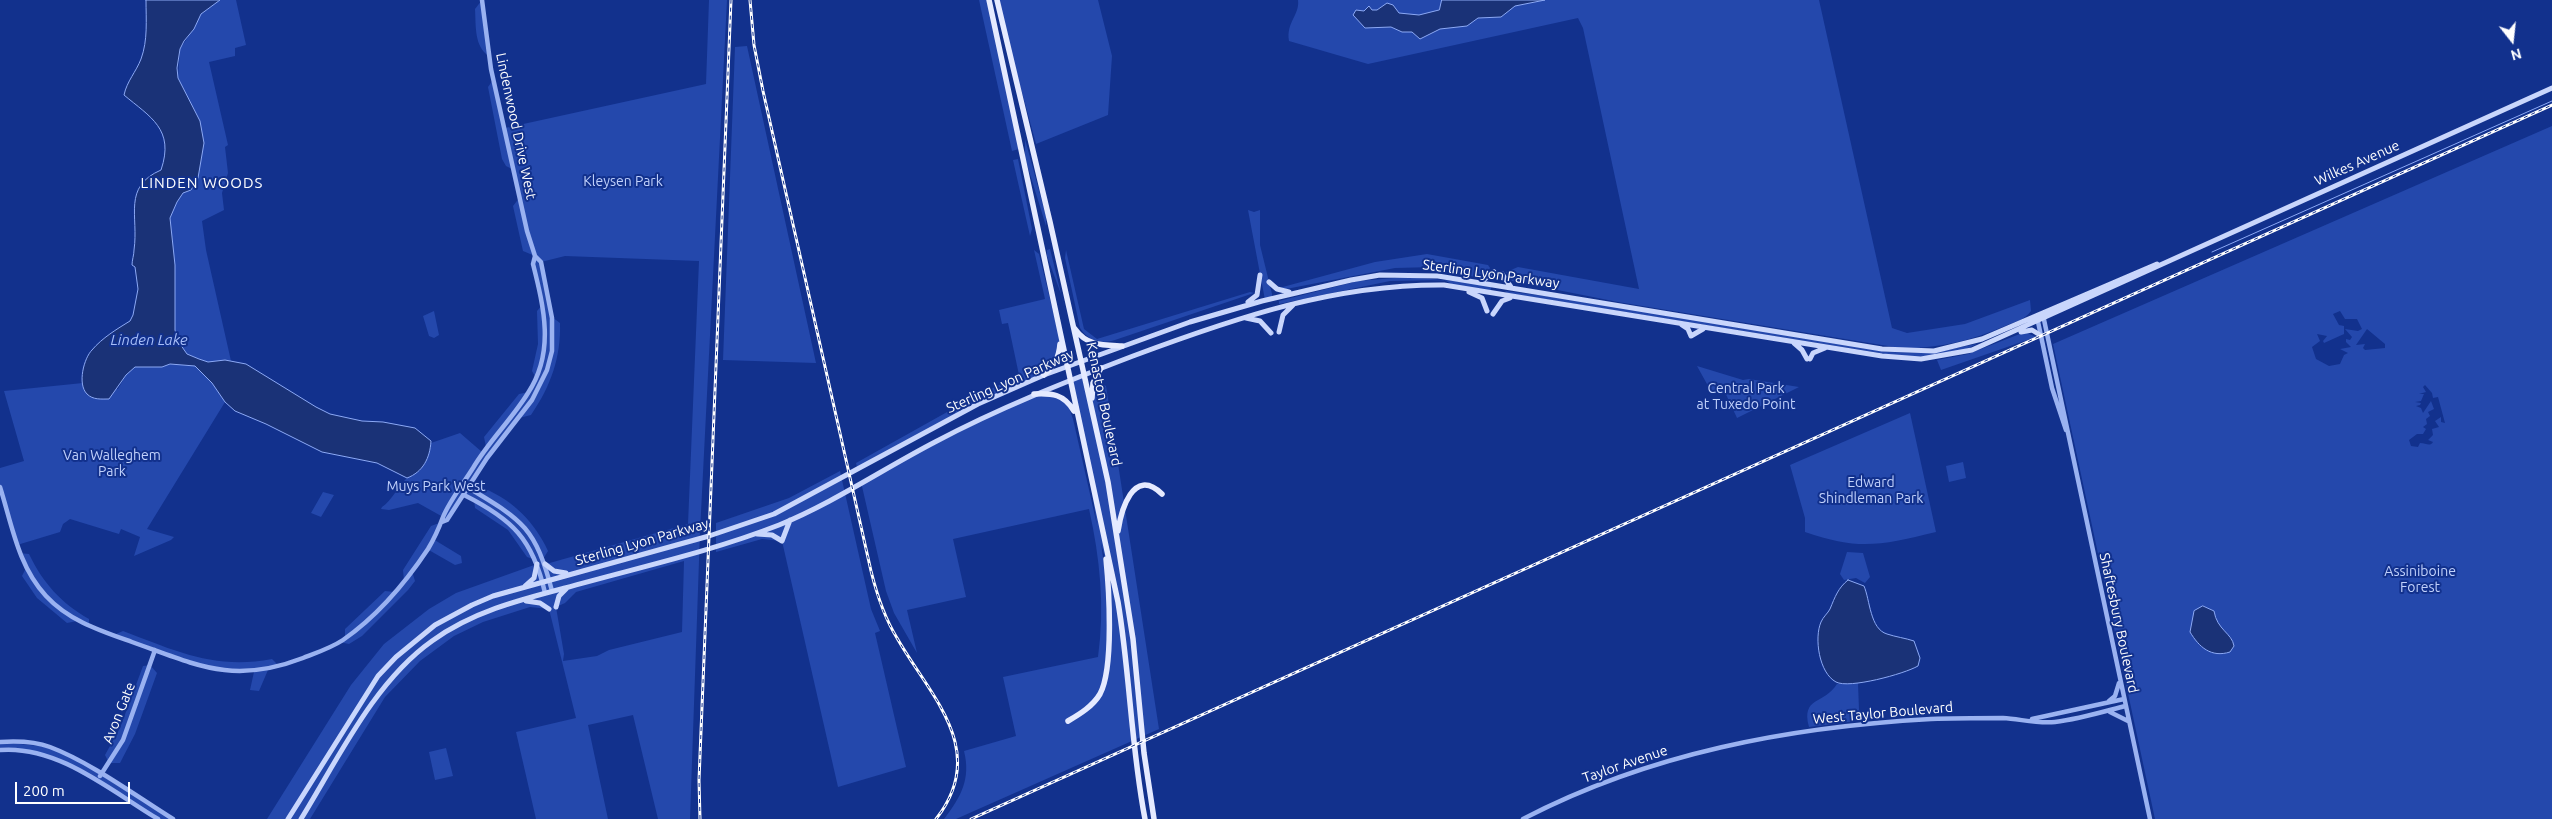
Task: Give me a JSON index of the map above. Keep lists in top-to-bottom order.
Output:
{
  "streets": {
    "main road": ["Wilkes Avenue", "Sterling Lyon Parkway", "Kenaston Boulevard"],
    "street": [
      "Lindenwood Drive West",
      "Shaftesbury Boulevard",
      "Avon Gate",
      "West Taylor Boulevard",
      "Taylor Avenue"
    ]
  },
  "crossings": [
    ["Lindenwood Drive West", "Avon Gate"],
    ["Wilkes Avenue", "Sterling Lyon Parkway"],
    ["Wilkes Avenue", "Shaftesbury Boulevard"],
    ["Sterling Lyon Parkway", "Kenaston Boulevard"],
    ["Sterling Lyon Parkway", "Shaftesbury Boulevard"],
    ["Shaftesbury Boulevard", "West Taylor Boulevard"],
    ["West Taylor Boulevard", "Taylor Avenue"]
  ],
  "districts": ["LINDEN WOODS"],
  "water": ["Linden Lake"],
  "parks": [
    "Kleysen Park",
    "Central Park at Tuxedo Point",
    "Van Walleghem Park",
    "Edward Shindleman Park",
    "Muys Park West",
    "Assiniboine Forest"
  ],
  "scale_bar": "200 m",
  "north": "bottom"
}
